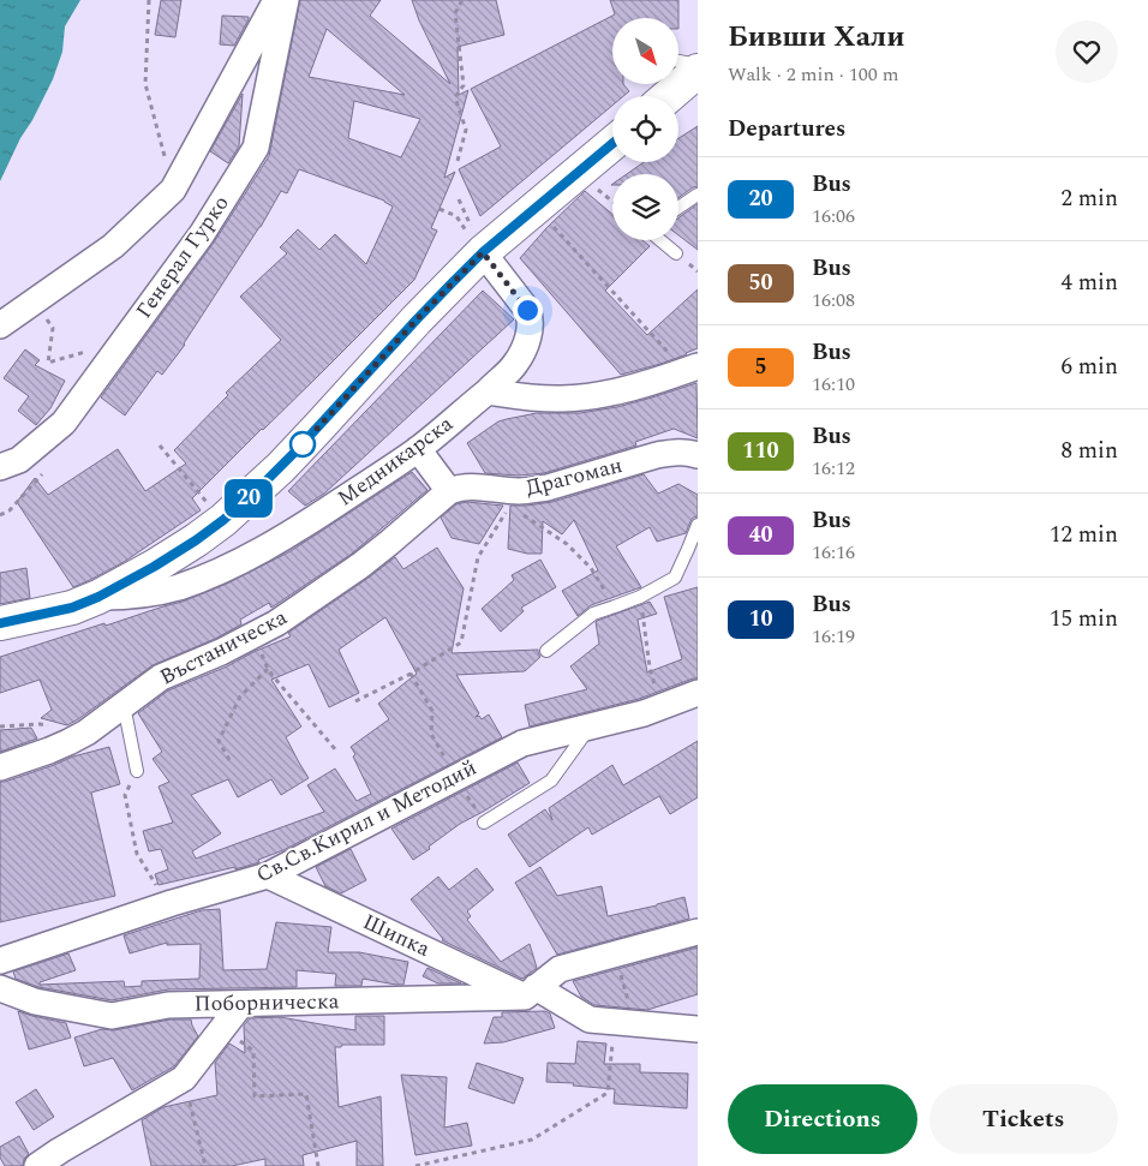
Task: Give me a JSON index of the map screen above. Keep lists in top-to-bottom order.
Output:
{
  "streets": {
    "street": [
      "Генерал Гурко",
      "Медникарска",
      "Драгоман",
      "Въстаническа",
      "Св.Св.Кирил и Методий",
      "Шипка",
      "Поборническа"
    ]
  },
  "crossings": [
    ["Драгоман", "Въстаническа"],
    ["Св.Св.Кирил и Методий", "Шипка"],
    ["Шипка", "Поборническа"]
  ],
  "lines": ["bus line 20"],
  "north": "bottom right",
  "page": {
    "on_map": "20",
    "heading": [
      ["Бивши Хали", "Walk · 2 min · 100 m"],
      "Departures"
    ],
    "list": [
      {
        "mark": "20",
        "name": "Bus",
        "note": "16:06",
        "value": "2 min"
      },
      {
        "mark": "50",
        "name": "Bus",
        "note": "16:08",
        "value": "4 min"
      },
      {
        "mark": "5",
        "name": "Bus",
        "note": "16:10",
        "value": "6 min"
      },
      {
        "mark": "110",
        "name": "Bus",
        "note": "16:12",
        "value": "8 min"
      },
      {
        "mark": "40",
        "name": "Bus",
        "note": "16:16",
        "value": "12 min"
      },
      {
        "mark": "10",
        "name": "Bus",
        "note": "16:19",
        "value": "15 min"
      }
    ],
    "buttons": ["Directions", "Tickets"]
  }
}
